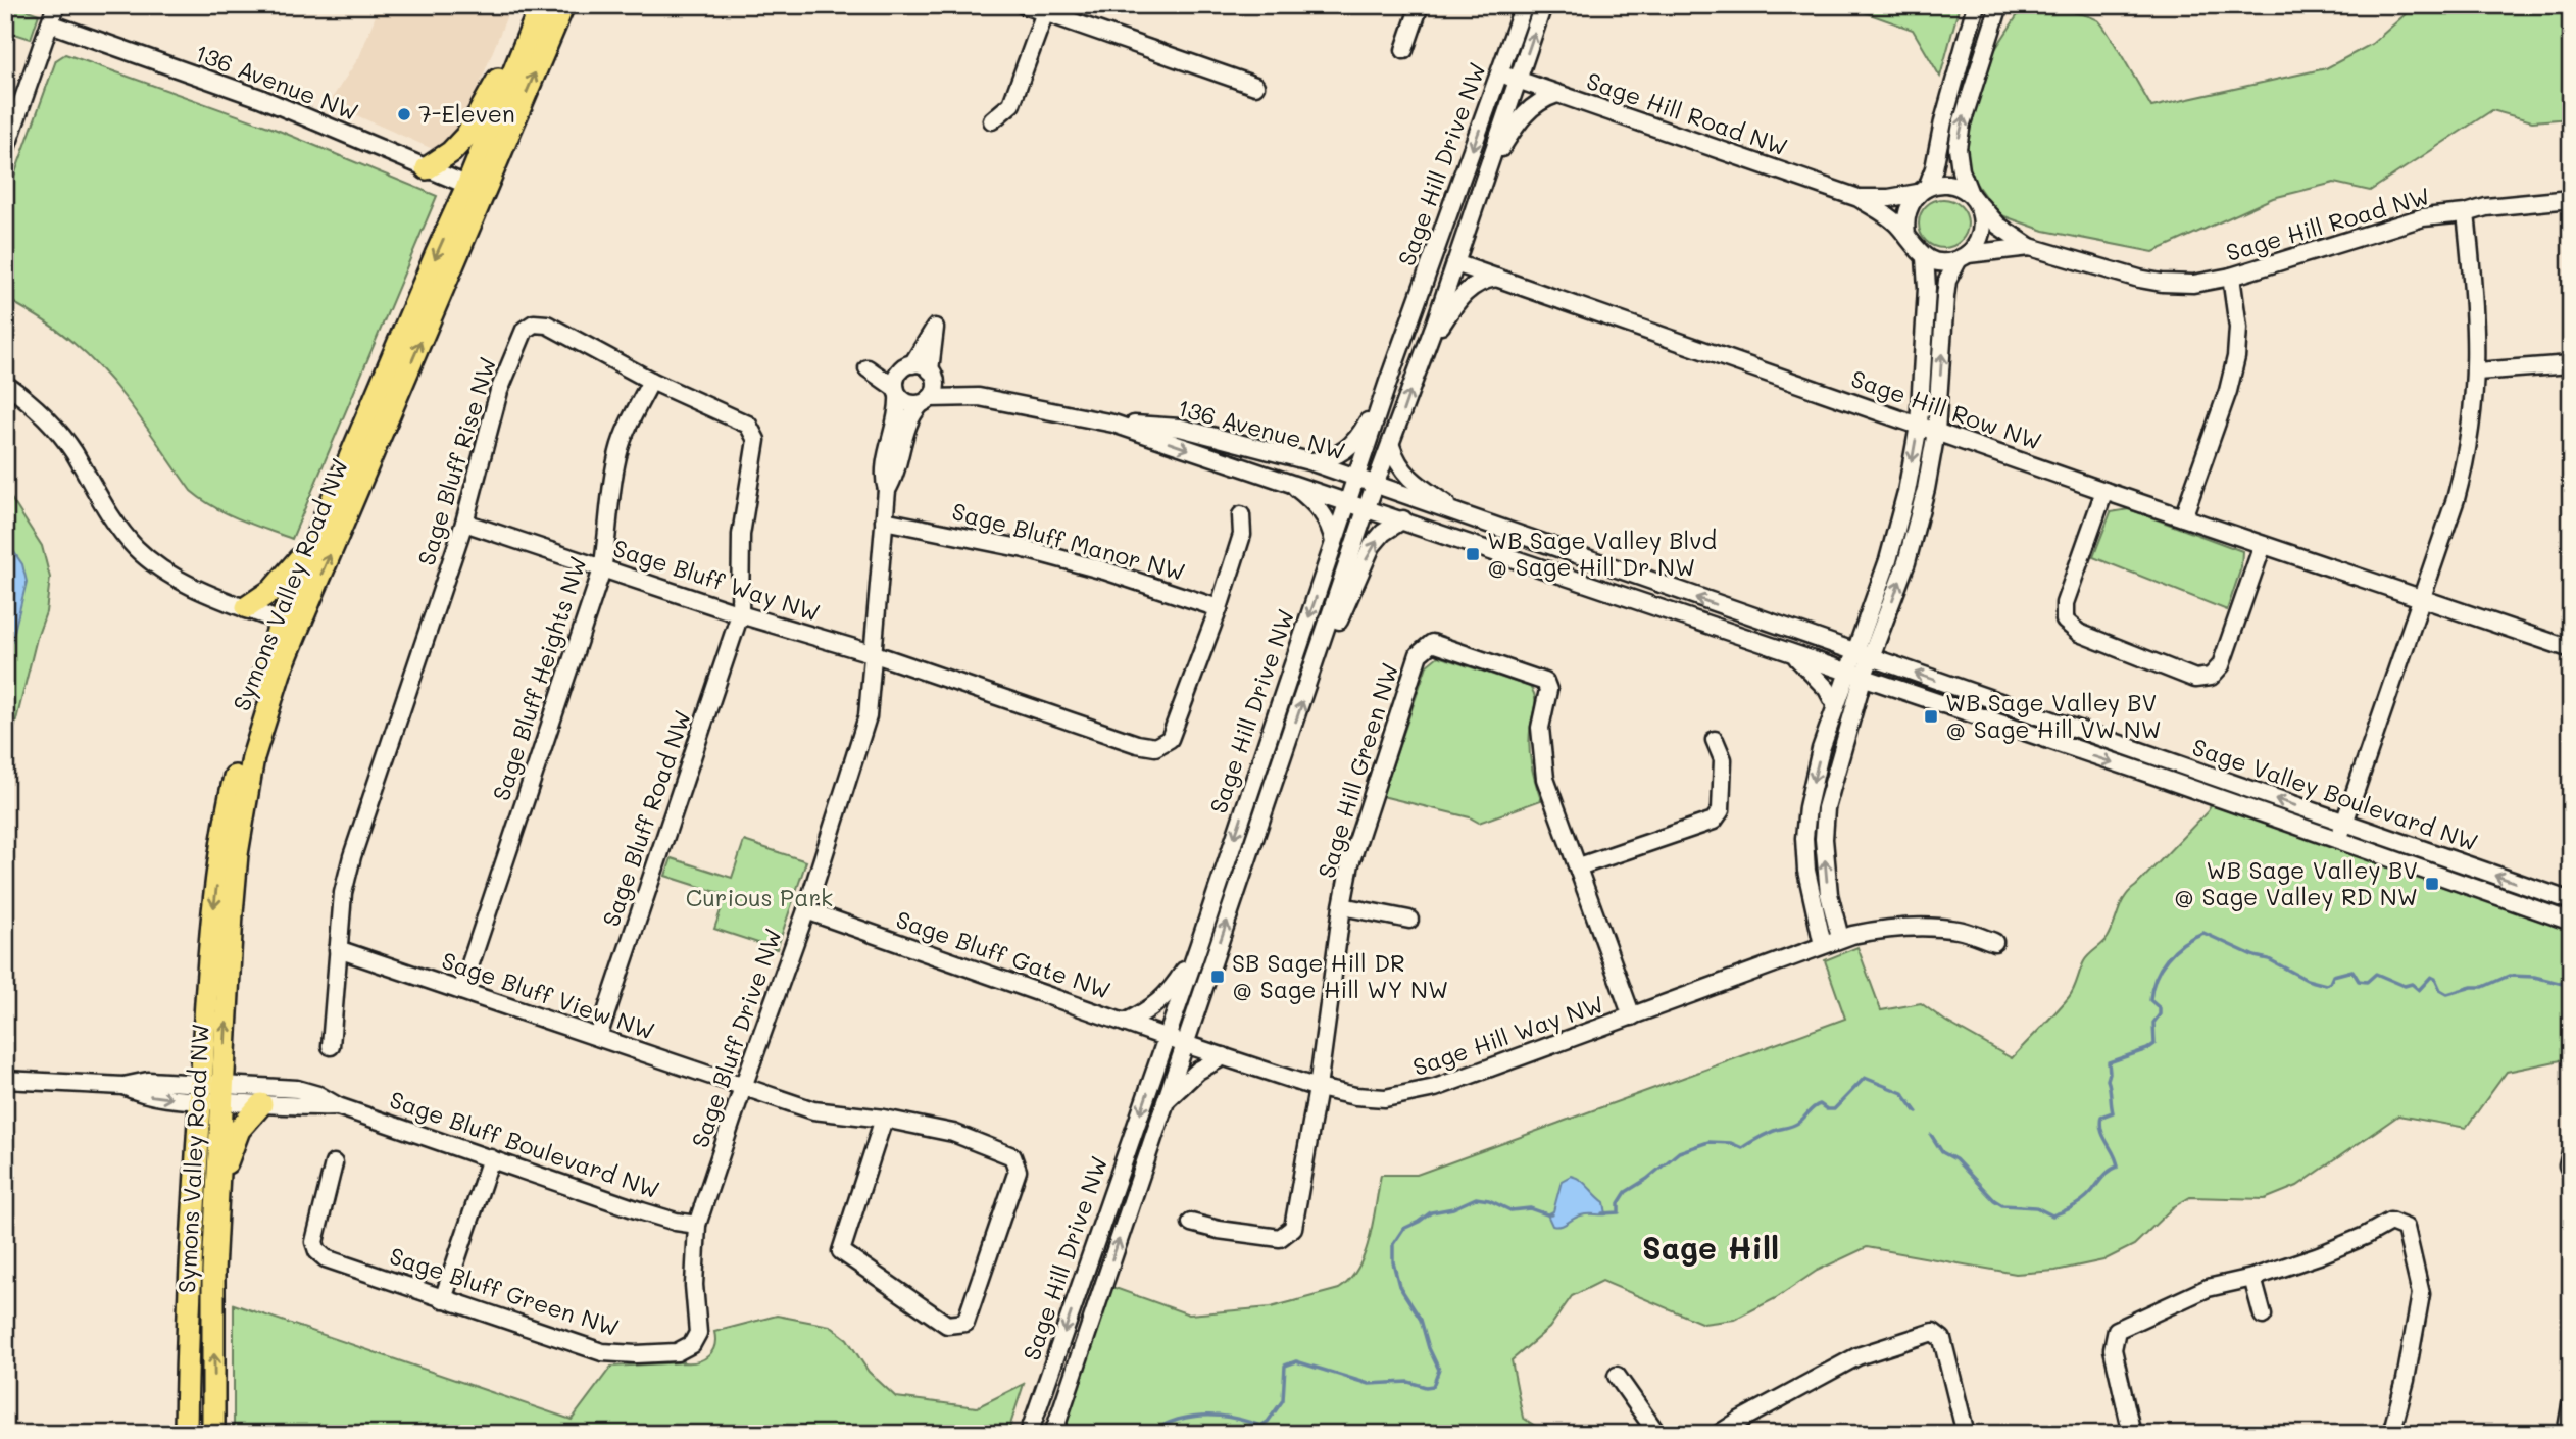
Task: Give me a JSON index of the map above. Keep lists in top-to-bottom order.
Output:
{
  "streets": {
    "main road": ["Symons Valley Road NW"],
    "street": [
      "136 Avenue NW",
      "Sage Hill Road NW",
      "Sage Hill Drive NW",
      "Sage Hill Row NW",
      "Sage Bluff Rise NW",
      "Sage Bluff Manor NW",
      "Sage Bluff Way NW",
      "Sage Bluff Heights NW",
      "Sage Hill Green NW",
      "Sage Valley Boulevard NW",
      "Sage Bluff Road NW",
      "Sage Bluff Gate NW",
      "Sage Bluff View NW",
      "Sage Hill Way NW",
      "Sage Bluff Drive NW",
      "Sage Bluff Boulevard NW",
      "Sage Bluff Green NW"
    ]
  },
  "crossings": [
    ["136 Avenue NW", "Sage Hill Drive NW"],
    ["136 Avenue NW", "Symons Valley Road NW"],
    ["136 Avenue NW", "Sage Valley Boulevard NW"],
    ["136 Avenue NW", "Sage Bluff Drive NW"],
    ["Sage Hill Road NW", "Sage Hill Drive NW"],
    ["Sage Hill Road NW", "Sage Hill Row NW"],
    ["Sage Hill Road NW", "Sage Valley Boulevard NW"],
    ["Sage Hill Drive NW", "Sage Hill Row NW"],
    ["Sage Hill Drive NW", "Sage Valley Boulevard NW"],
    ["Sage Hill Drive NW", "Sage Bluff Gate NW"],
    ["Sage Hill Drive NW", "Sage Hill Way NW"],
    ["Sage Bluff Rise NW", "Sage Bluff Way NW"],
    ["Sage Bluff Rise NW", "Sage Bluff Heights NW"],
    ["Sage Bluff Rise NW", "Sage Bluff Road NW"],
    ["Sage Bluff Rise NW", "Sage Bluff View NW"],
    ["Sage Bluff Manor NW", "Sage Bluff Drive NW"],
    ["Sage Bluff Way NW", "Sage Bluff Heights NW"],
    ["Sage Bluff Way NW", "Sage Bluff Road NW"],
    ["Sage Bluff Way NW", "Sage Bluff Drive NW"],
    ["Symons Valley Road NW", "Sage Bluff Boulevard NW"],
    ["Sage Bluff Heights NW", "Sage Bluff View NW"],
    ["Sage Hill Green NW", "Sage Hill Way NW"],
    ["Sage Bluff Road NW", "Sage Bluff View NW"],
    ["Sage Bluff Gate NW", "Sage Hill Way NW"],
    ["Sage Bluff Gate NW", "Sage Bluff Drive NW"],
    ["Sage Bluff View NW", "Sage Bluff Drive NW"],
    ["Sage Bluff Drive NW", "Sage Bluff Boulevard NW"],
    ["Sage Bluff Drive NW", "Sage Bluff Green NW"],
    ["Sage Bluff Boulevard NW", "Sage Bluff Green NW"]
  ],
  "districts": ["Sage Hill"],
  "parks": ["Curious Park"],
  "places": {
    "other": ["7-Eleven"],
    "transit": [
      "WB Sage Valley Blvd @ Sage Hill Dr NW",
      "WB Sage Valley BV @ Sage Hill VW NW",
      "WB Sage Valley BV @ Sage Valley RD NW",
      "SB Sage Hill DR @ Sage Hill WY NW"
    ]
  }
}
